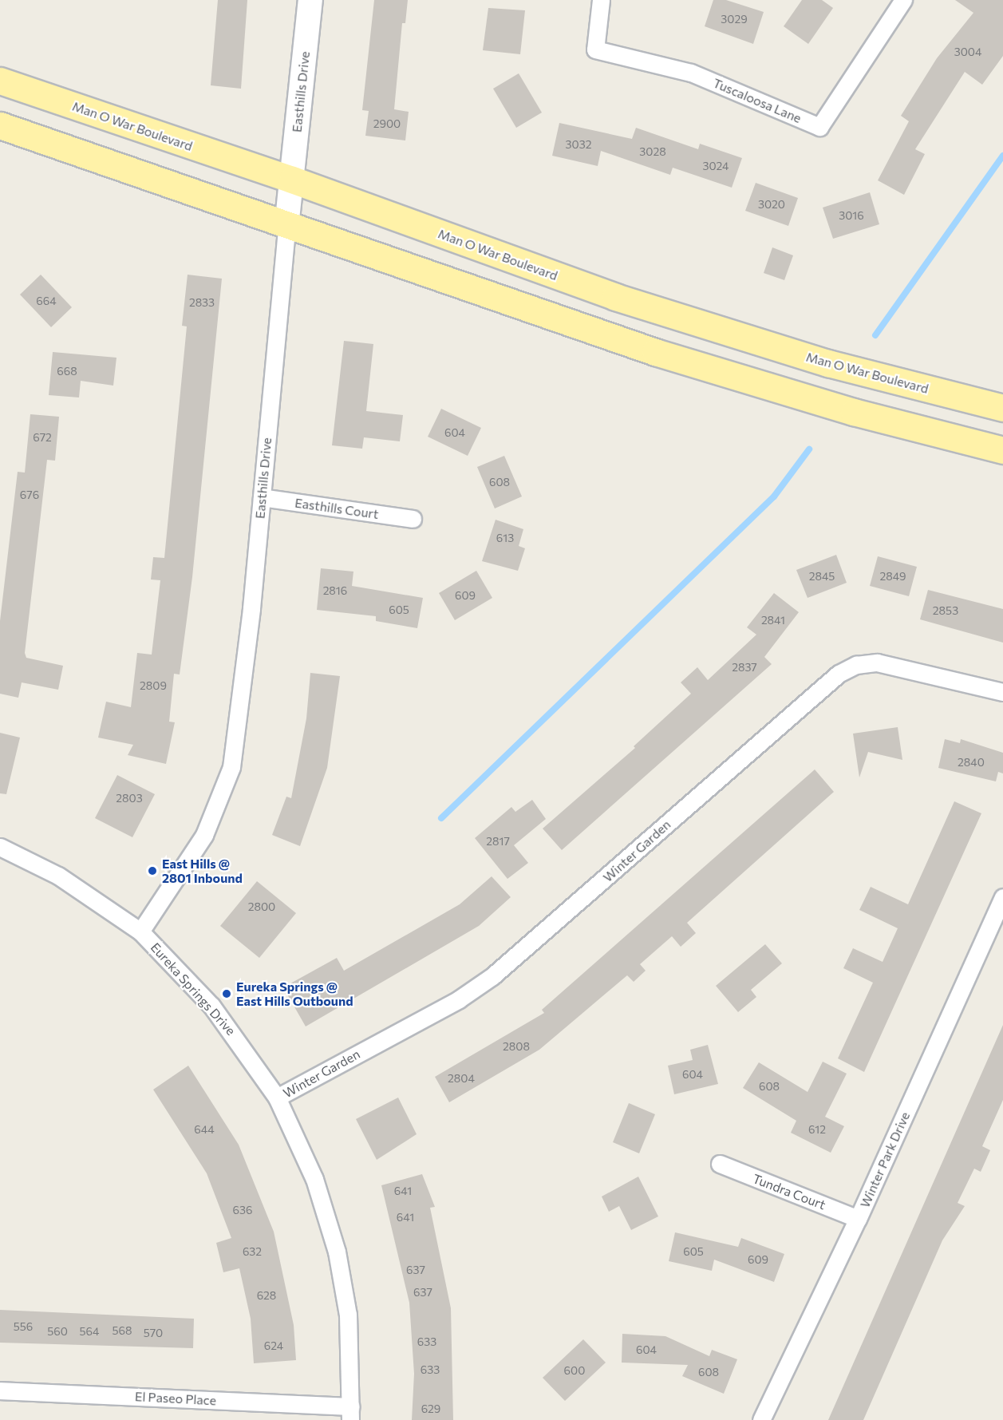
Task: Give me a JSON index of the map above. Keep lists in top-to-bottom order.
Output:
{
  "streets": {
    "main road": ["Man O War Boulevard"],
    "street": [
      "Easthills Drive",
      "Tuscaloosa Lane",
      "Easthills Court",
      "Winter Garden",
      "Eureka Springs Drive",
      "Winter Park Drive",
      "Tundra Court",
      "El Paseo Place"
    ]
  },
  "crossings": [
    ["Easthills Drive", "Man O War Boulevard"],
    ["Easthills Drive", "Easthills Court"],
    ["Easthills Drive", "Eureka Springs Drive"],
    ["Winter Garden", "Eureka Springs Drive"],
    ["Eureka Springs Drive", "El Paseo Place"],
    ["Winter Park Drive", "Tundra Court"]
  ],
  "places": ["East Hills @ 2801 Inbound", "Eureka Springs @ East Hills Outbound"],
  "house_numbers": [
    "3029",
    "3004",
    "2900",
    "3032",
    "3028",
    "3024",
    "3020",
    "3016",
    "664",
    "2833",
    "668",
    "604",
    "672",
    "608",
    "676",
    "613",
    "2845",
    "2849",
    "2816",
    "609",
    "605",
    "2853",
    "2841",
    "2837",
    "2809",
    "2840",
    "2803",
    "2817",
    "2800",
    "2808",
    "604",
    "2804",
    "608",
    "644",
    "612",
    "641",
    "636",
    "641",
    "632",
    "605",
    "609",
    "637",
    "637",
    "628",
    "556",
    "568",
    "560",
    "564",
    "570",
    "633",
    "624",
    "604",
    "633",
    "600",
    "608",
    "629"
  ]
}
